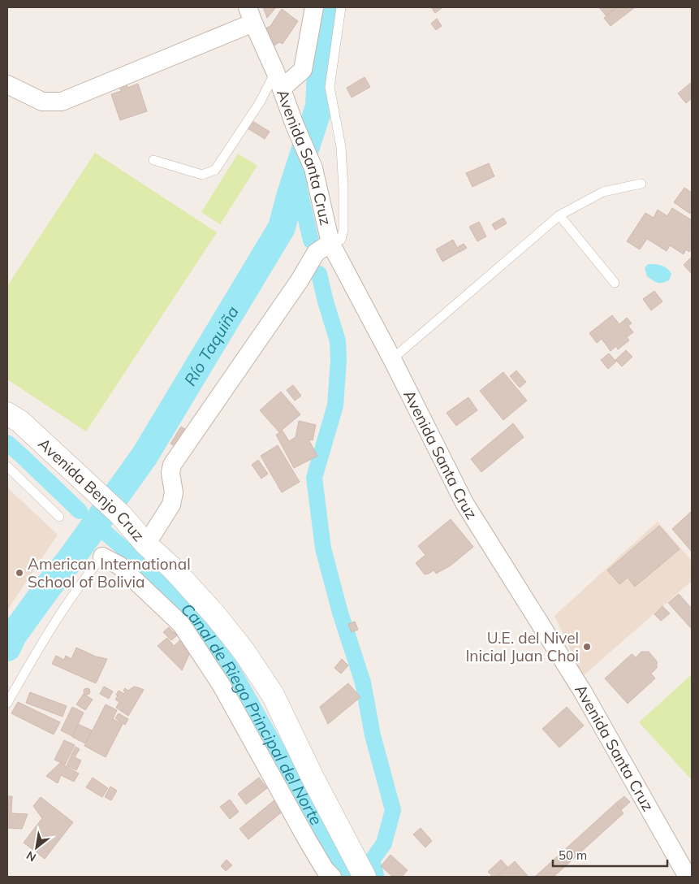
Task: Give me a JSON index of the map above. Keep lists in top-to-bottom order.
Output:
{
  "streets": {
    "street": ["Avenida Santa Cruz", "Avenida Benjo Cruz"]
  },
  "water": ["Río Taquiña", "Canal de Riego Principal del Norte"],
  "places": ["American International School of Bolivia", "U.E. del Nivel Inicial Juan Choi"],
  "scale_bar": "50 m",
  "north": "bottom left"
}
